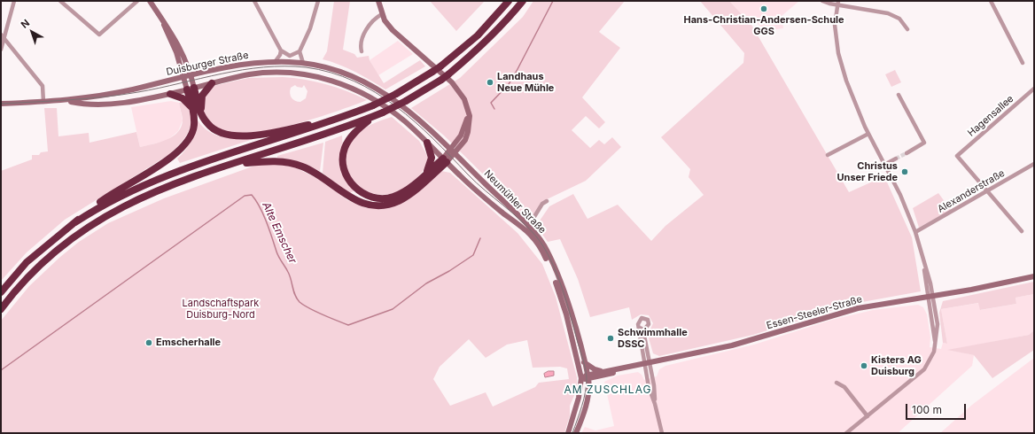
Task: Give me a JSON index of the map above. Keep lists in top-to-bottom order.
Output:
{
  "streets": {
    "main road": ["Duisburger Straße", "Neumühler Straße", "Essen-Steeler-Straße"],
    "street": ["Hagensallee", "Alexanderstraße"]
  },
  "crossings": [
    ["Duisburger Straße", "Neumühler Straße"],
    ["Hagensallee", "Alexanderstraße"],
    ["Neumühler Straße", "Essen-Steeler-Straße"]
  ],
  "districts": ["AM ZUSCHLAG"],
  "water": ["Alte Emscher"],
  "parks": ["Landschaftspark Duisburg-Nord"],
  "places": [
    "Hans-Christian-Andersen-Schule GGS",
    "Landhaus Neue Mühle",
    "Christus Unser Friede",
    "Schwimmhalle DSSC",
    "Emscherhalle",
    "Kisters AG Duisburg"
  ],
  "scale_bar": "100 m",
  "north": "top left"
}
